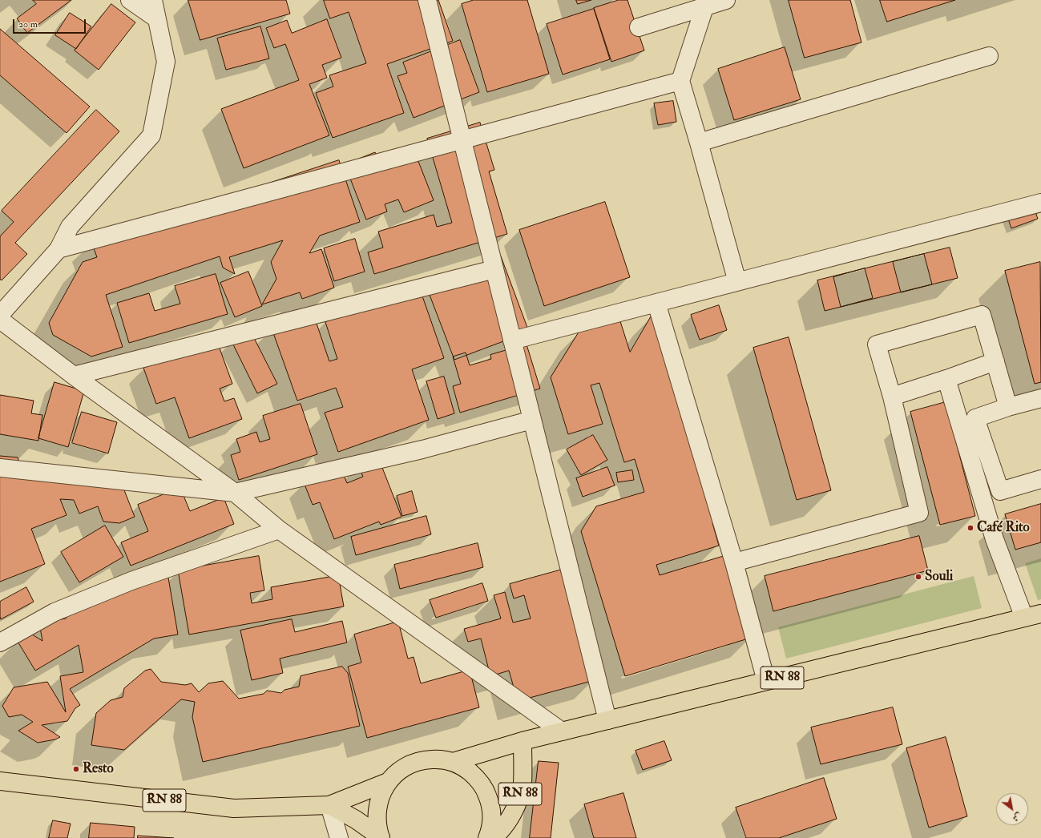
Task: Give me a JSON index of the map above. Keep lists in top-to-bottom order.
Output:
{
  "streets": {
    "main road": ["RN 88"]
  },
  "places": ["Café Rito", "Souli", "Resto"],
  "scale_bar": "20 m",
  "north": "bottom right"
}
